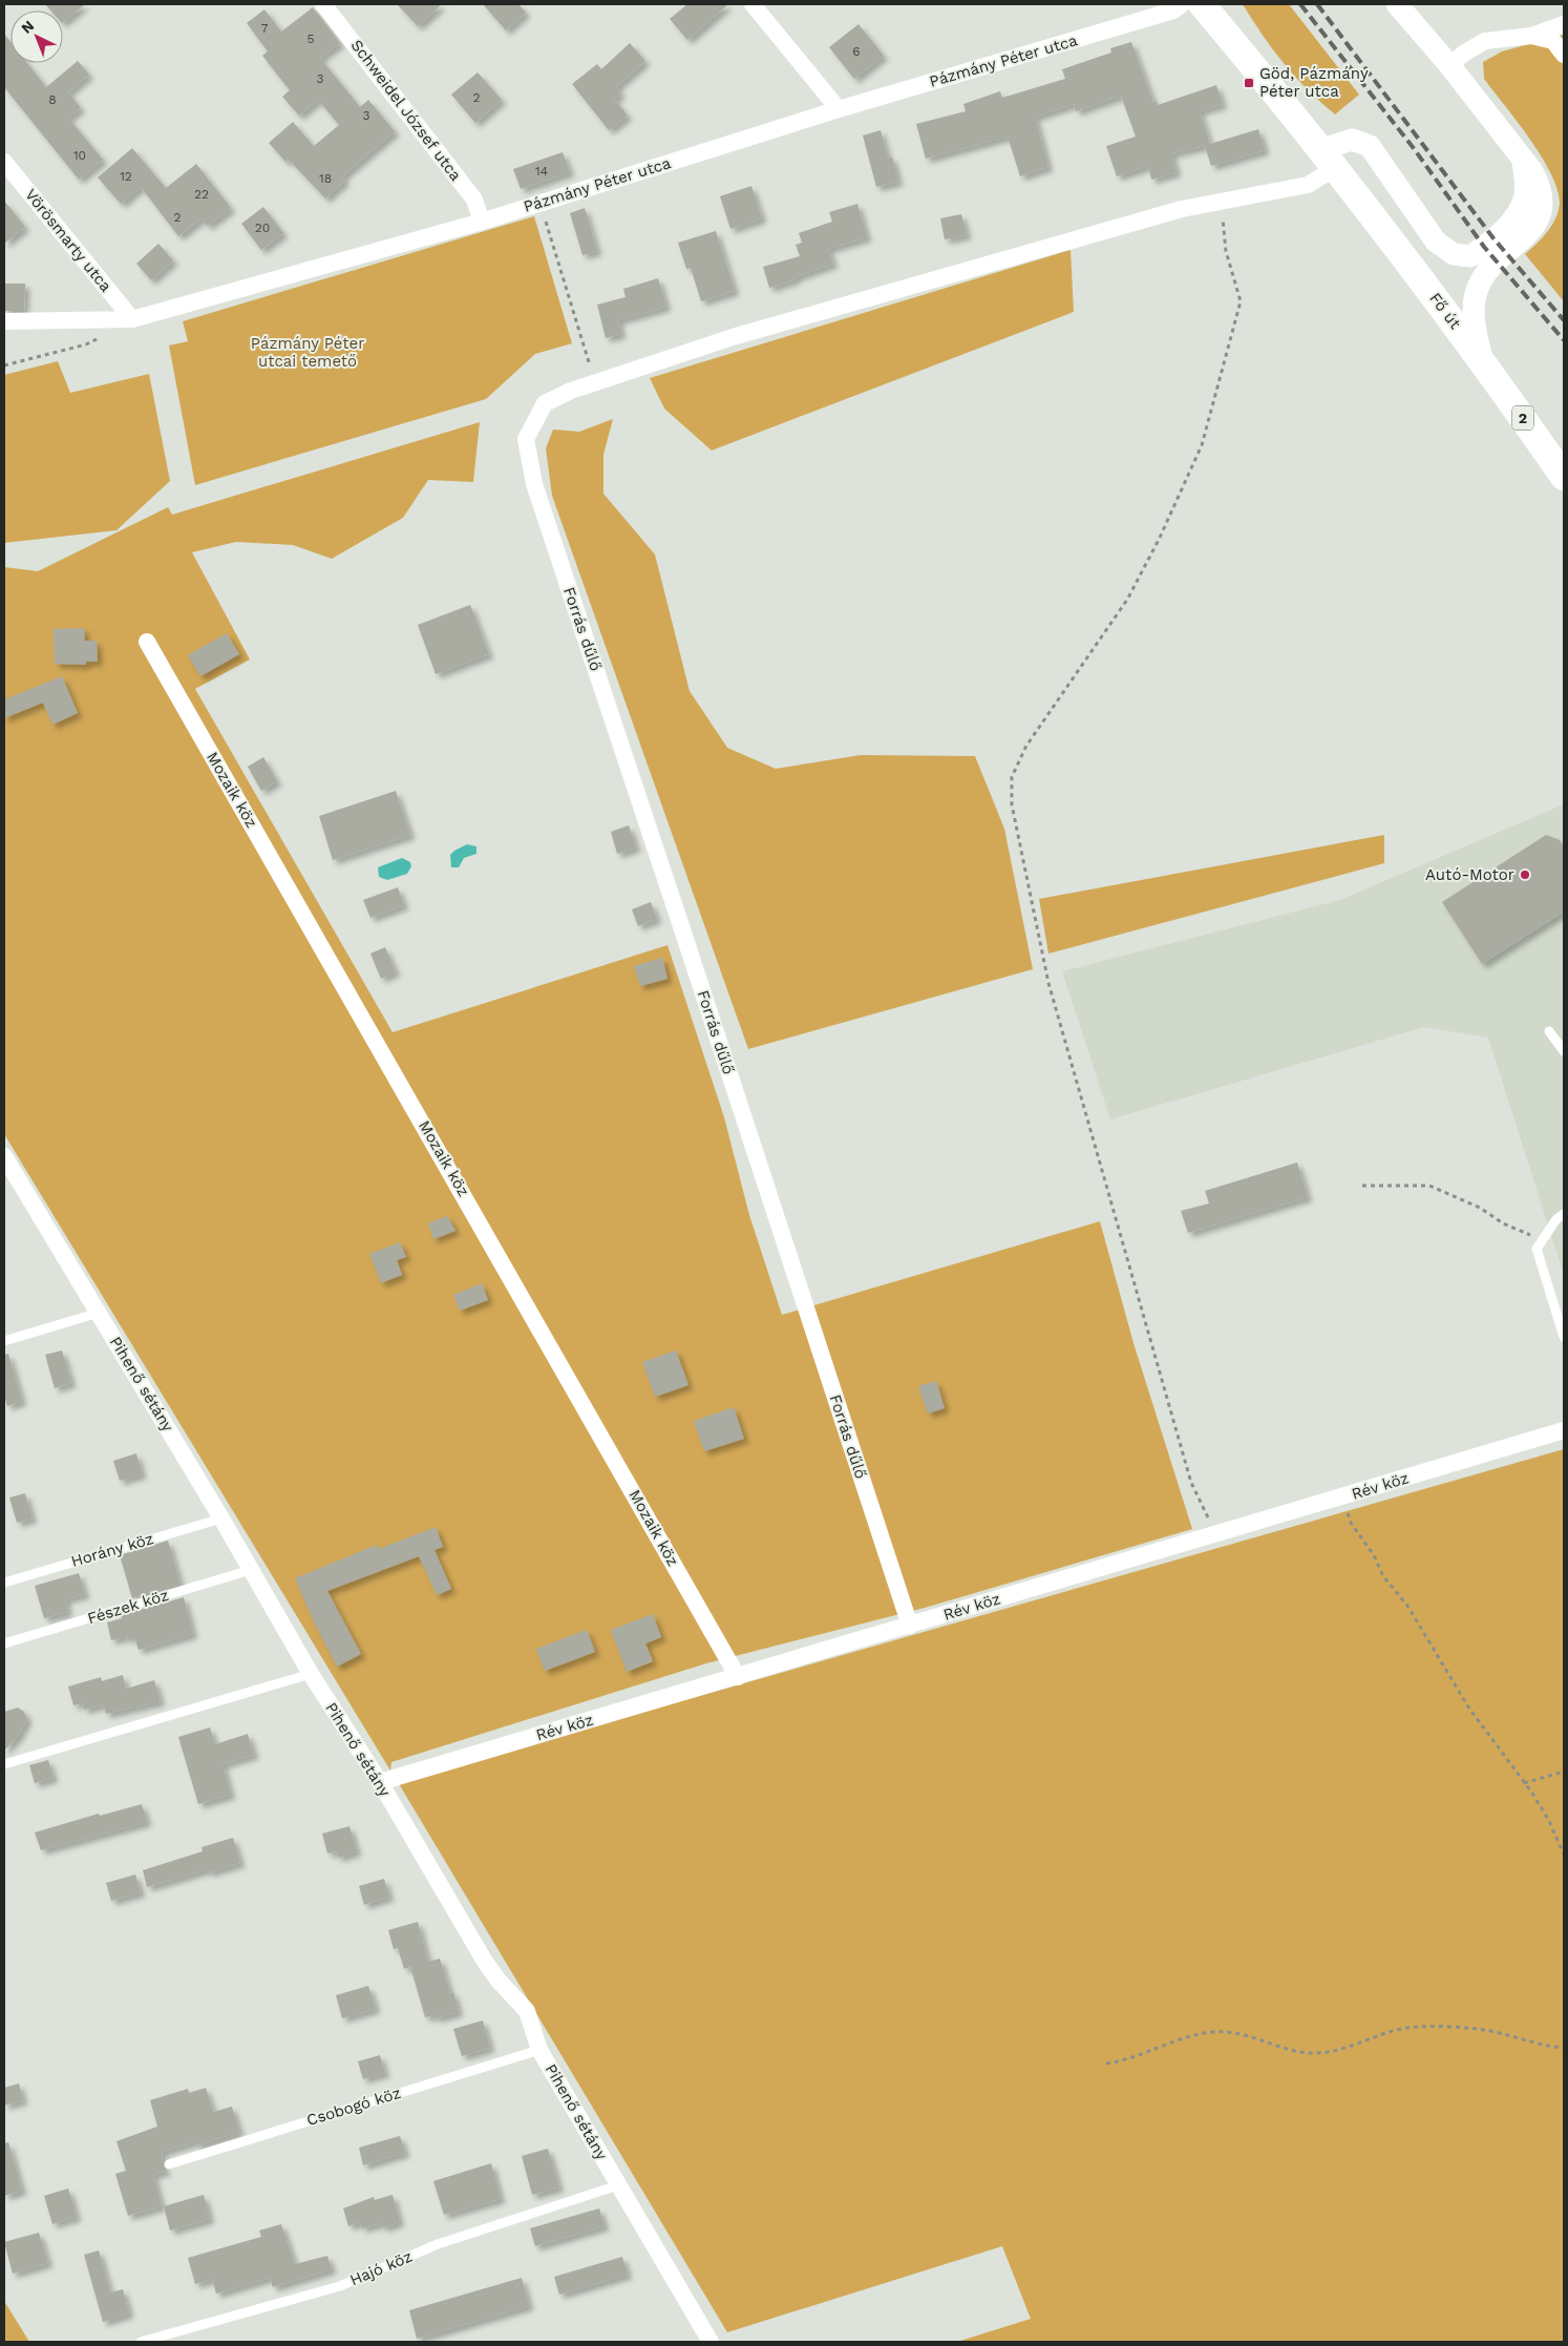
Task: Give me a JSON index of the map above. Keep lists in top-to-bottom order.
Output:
{
  "streets": {
    "main road": ["Fő út", "2"],
    "street": [
      "Pázmány Péter utca",
      "Schweidel József utca",
      "Vörösmarty utca",
      "Forrás dűlő",
      "Mozaik köz",
      "Pihenő sétány",
      "Rév köz"
    ],
    "lane": [
      "Horány köz",
      "Fészek köz",
      "Csobogó köz",
      "Hajó köz"
    ]
  },
  "crossings": [
    ["Pázmány Péter utca", "Schweidel József utca"],
    ["Pázmány Péter utca", "Vörösmarty utca"],
    ["Fő út", "2"],
    ["Forrás dűlő", "Rév köz"],
    ["Mozaik köz", "Rév köz"],
    ["Pihenő sétány", "Rév köz"],
    ["Pihenő sétány", "Horány köz"],
    ["Pihenő sétány", "Fészek köz"],
    ["Pihenő sétány", "Csobogó köz"],
    ["Pihenő sétány", "Hajó köz"]
  ],
  "parks": ["Pázmány Péter utcai temető"],
  "places": {
    "transit": ["Göd, Pázmány Péter utca"],
    "other": ["Autó-Motor"]
  },
  "house_numbers": [
    "7",
    "5",
    "6",
    "3",
    "2",
    "8",
    "3",
    "10",
    "14",
    "12",
    "18",
    "22",
    "2",
    "20"
  ],
  "north": "top left"
}
